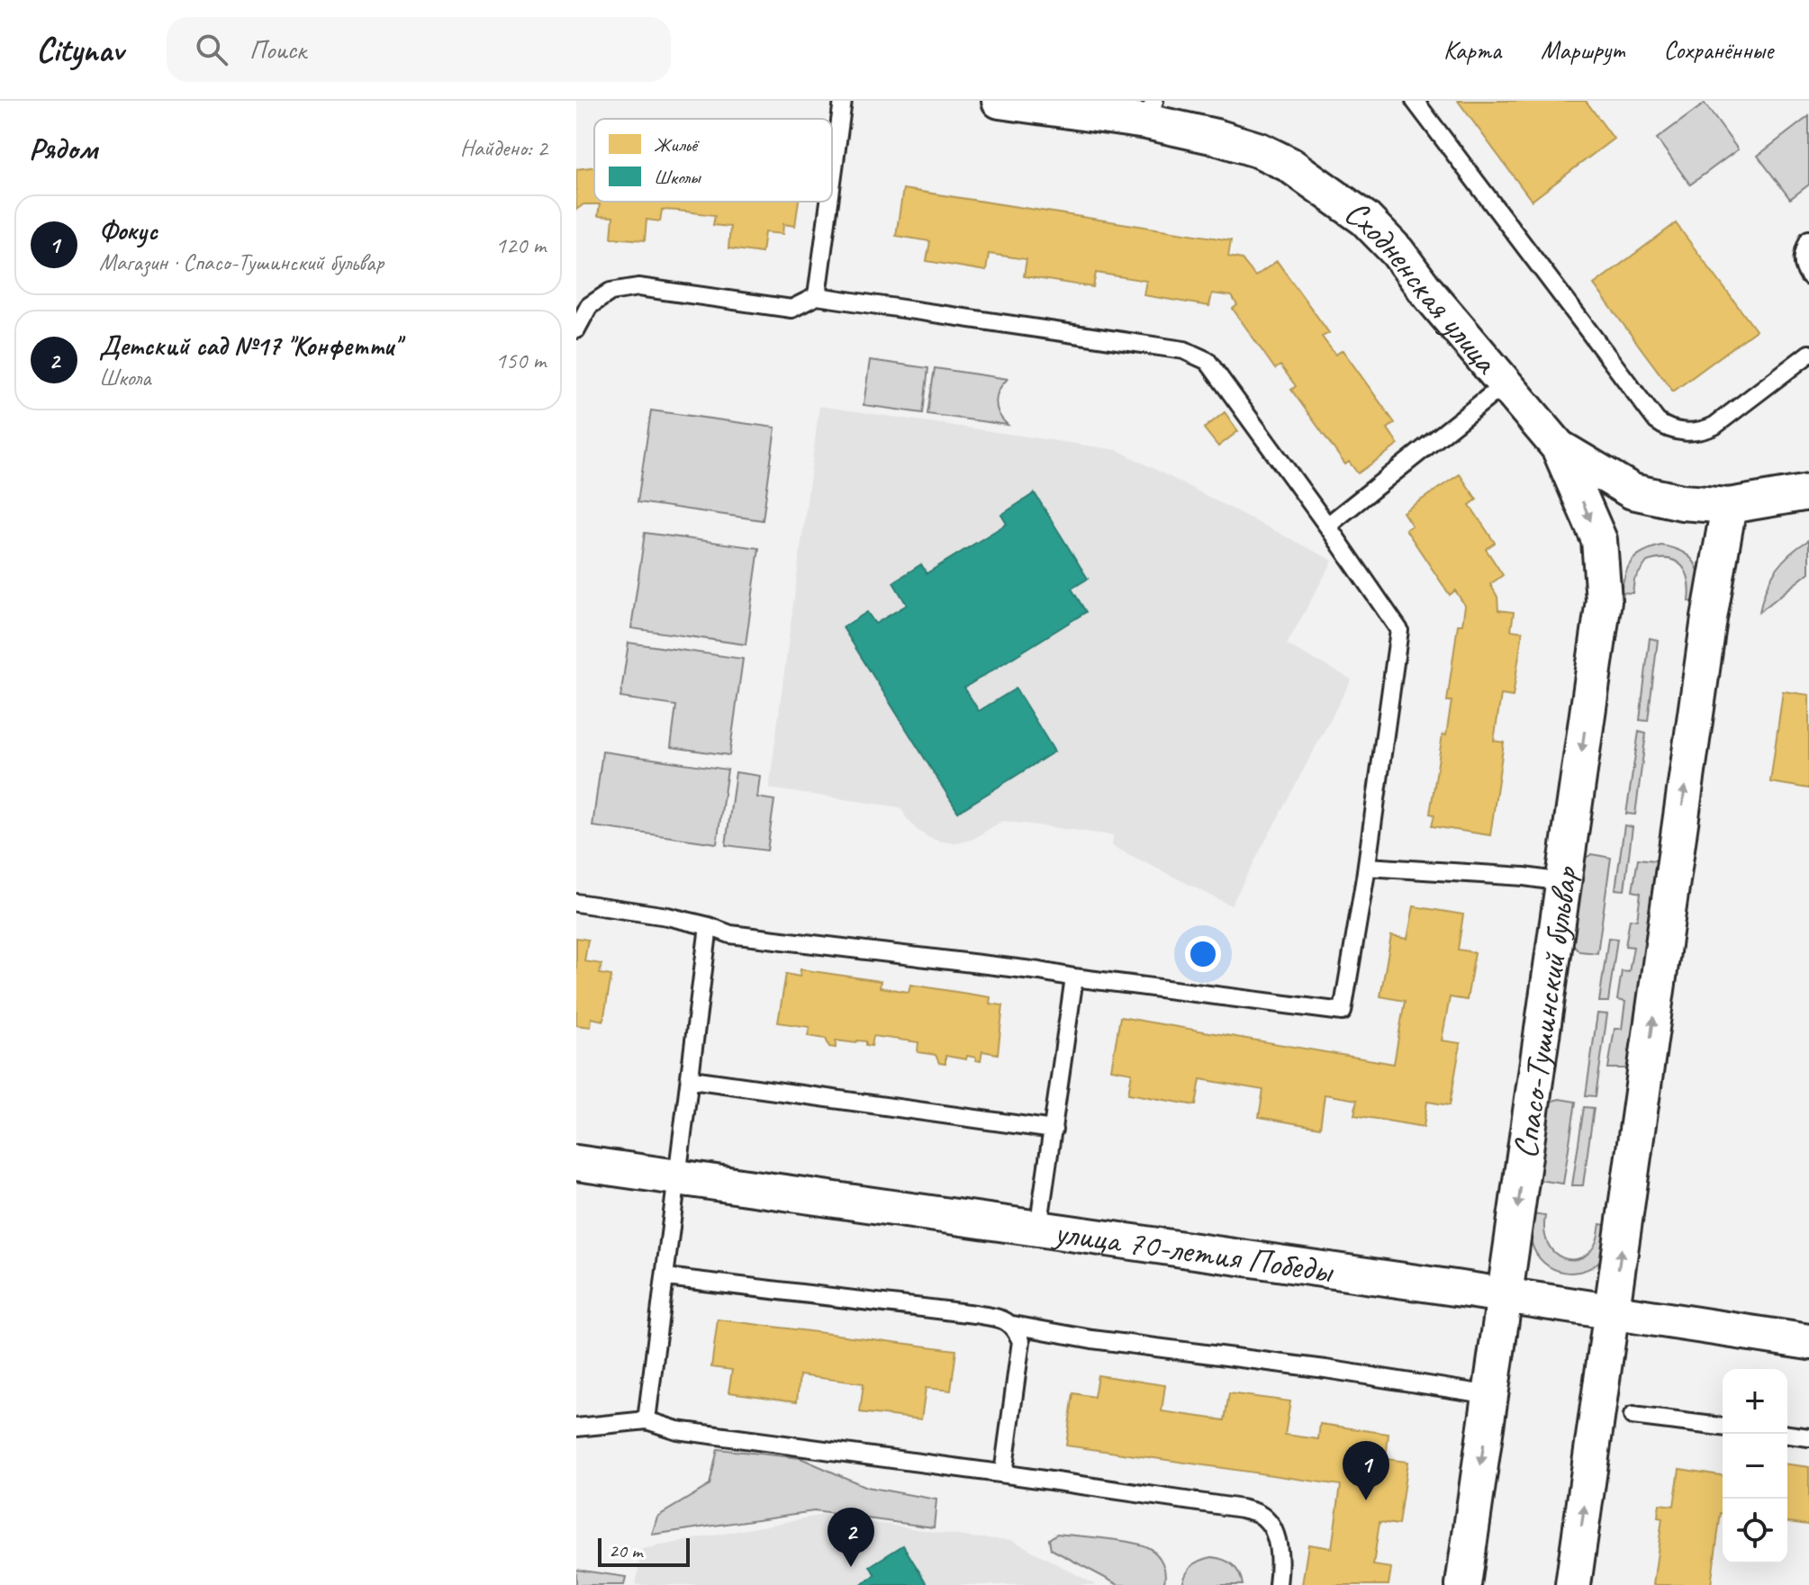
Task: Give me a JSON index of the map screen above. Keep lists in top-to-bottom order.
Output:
{
  "streets": {
    "street": ["Сходненская улица", "Спасо-Тушинский бульвар", "улица 70-летия Победы"]
  },
  "crossings": [
    ["Сходненская улица", "Спасо-Тушинский бульвар"],
    ["Спасо-Тушинский бульвар", "улица 70-летия Победы"]
  ],
  "legend": ["Жильё", "Школы"],
  "scale_bar": "20 m",
  "page": {
    "header": "Citynav",
    "search": "Поиск",
    "nav": ["Карта", "Маршрут", "Сохранённые"],
    "heading": ["Рядом", "Найдено: 2"],
    "list": [
      {
        "mark": "1",
        "name": "Фокус",
        "note": "Магазин · Спасо-Тушинский бульвар",
        "value": "120 m"
      },
      {
        "mark": "2",
        "name": "Детский сад №17 \"Конфетти\"",
        "note": "Школа",
        "value": "150 m"
      }
    ],
    "map_buttons": ["+", "−"],
    "pins": ["1", "2"],
    "scale": "20 m"
  }
}
